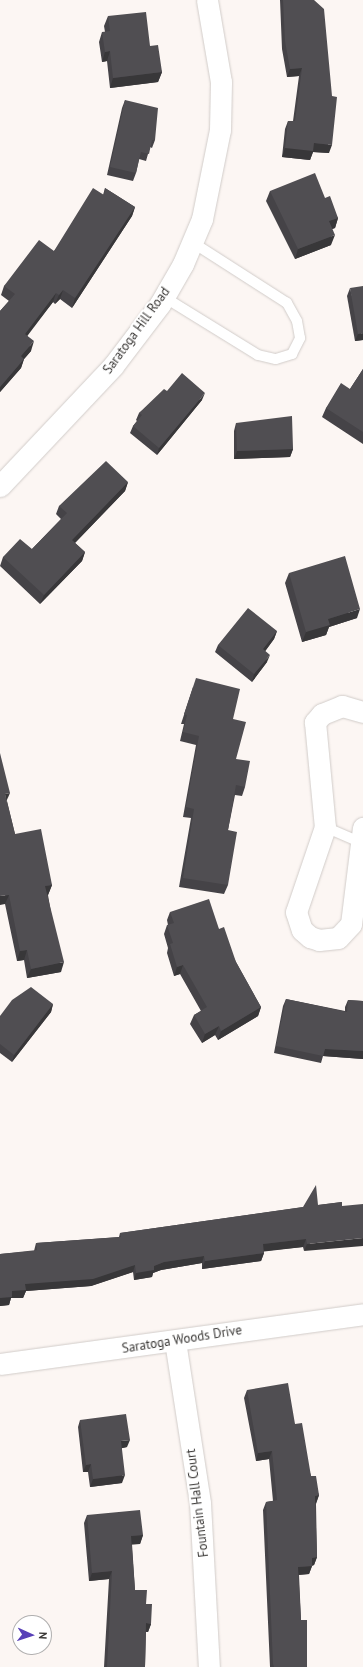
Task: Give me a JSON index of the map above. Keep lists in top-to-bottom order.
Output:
{
  "streets": {
    "street": ["Saratoga Hill Road", "Saratoga Woods Drive", "Fountain Hall Court"]
  },
  "crossings": [
    ["Saratoga Woods Drive", "Fountain Hall Court"]
  ],
  "north": "right"
}
